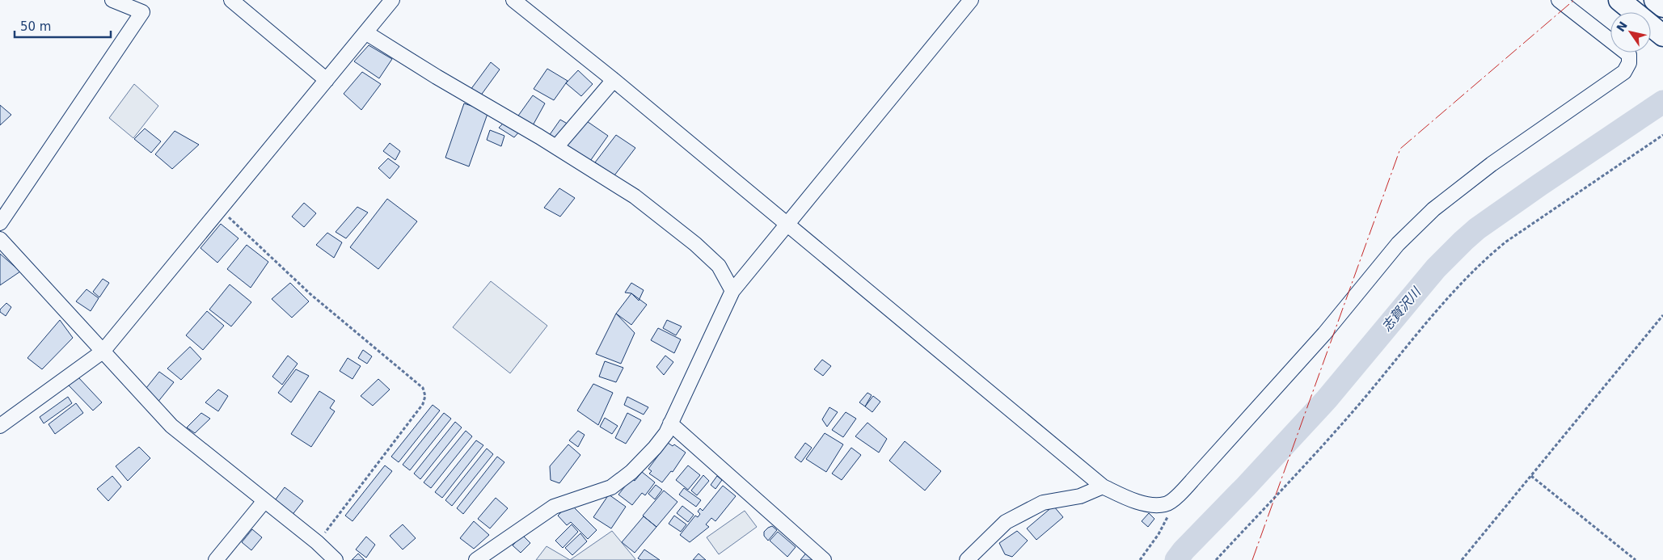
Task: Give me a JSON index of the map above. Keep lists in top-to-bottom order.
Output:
{
  "water": ["志賀沢川"],
  "scale_bar": "50 m",
  "north": "top left"
}
